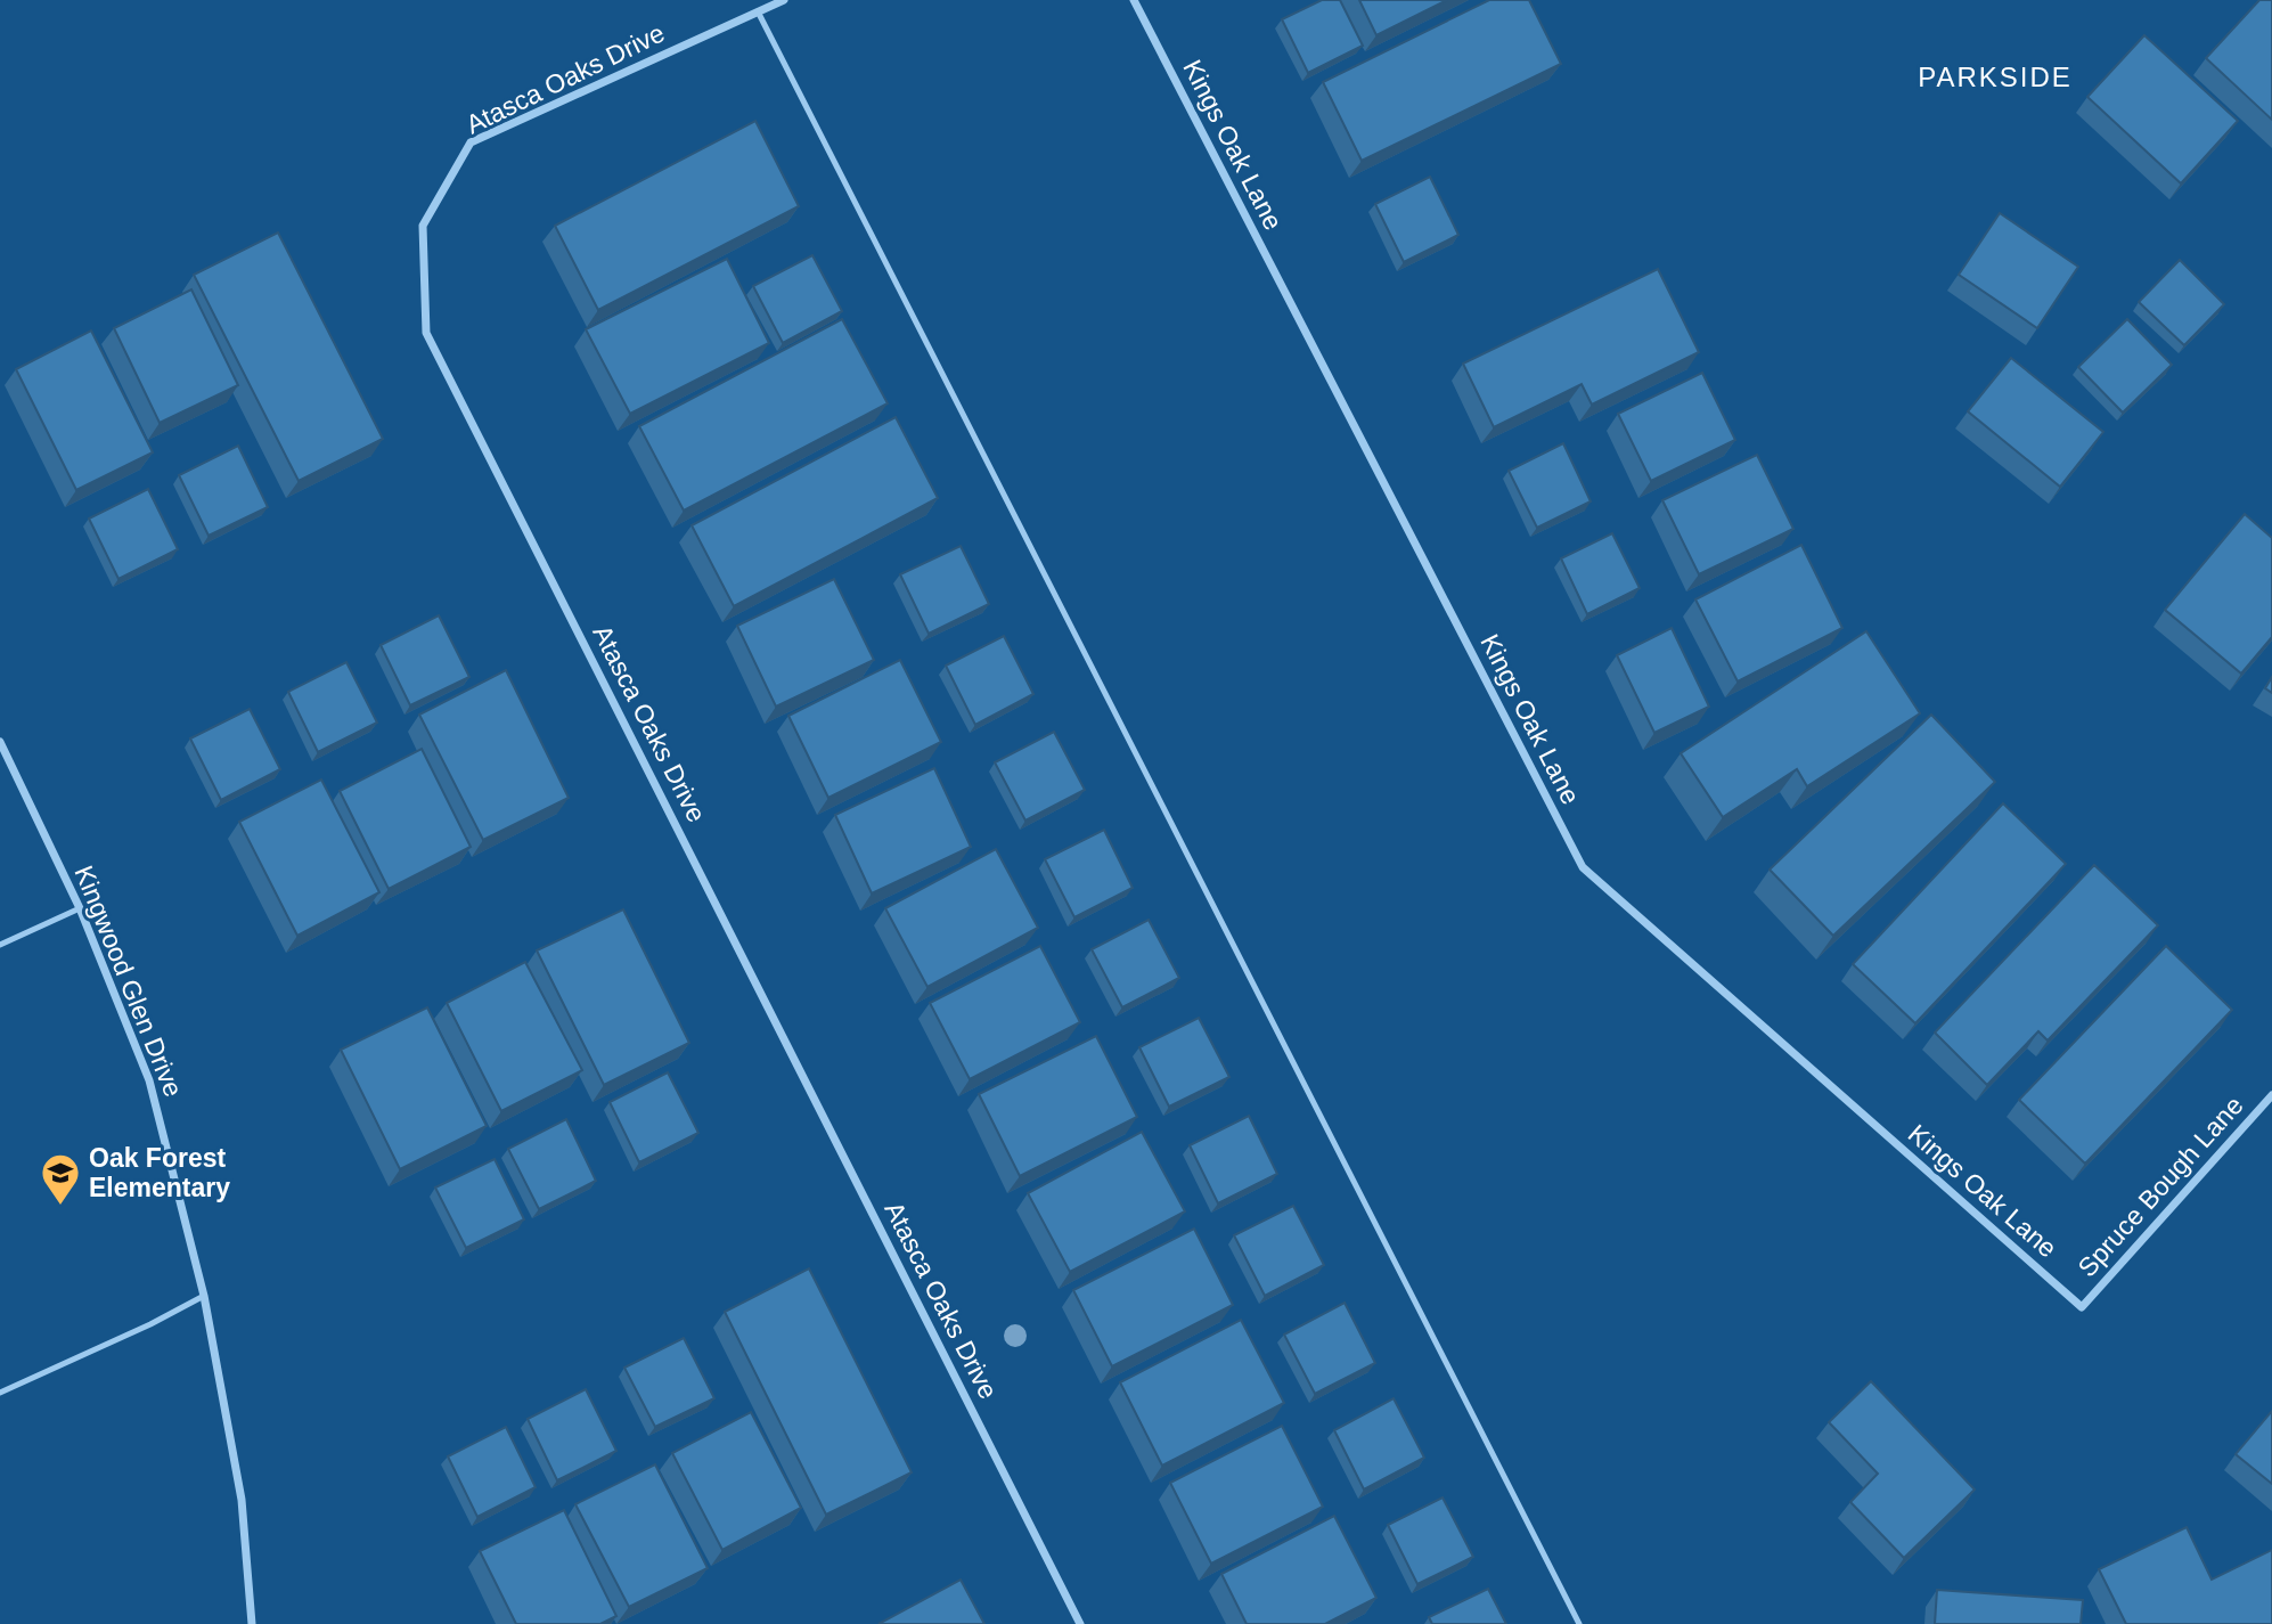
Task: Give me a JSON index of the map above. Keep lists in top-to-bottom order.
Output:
{
  "streets": {
    "street": [
      "Atasca Oaks Drive",
      "Kings Oak Lane",
      "Kingwood Glen Drive",
      "Spruce Bough Lane"
    ]
  },
  "crossings": [
    ["Kings Oak Lane", "Spruce Bough Lane"]
  ],
  "districts": ["PARKSIDE"],
  "places": {
    "school or university": ["Oak Forest Elementary"]
  }
}
